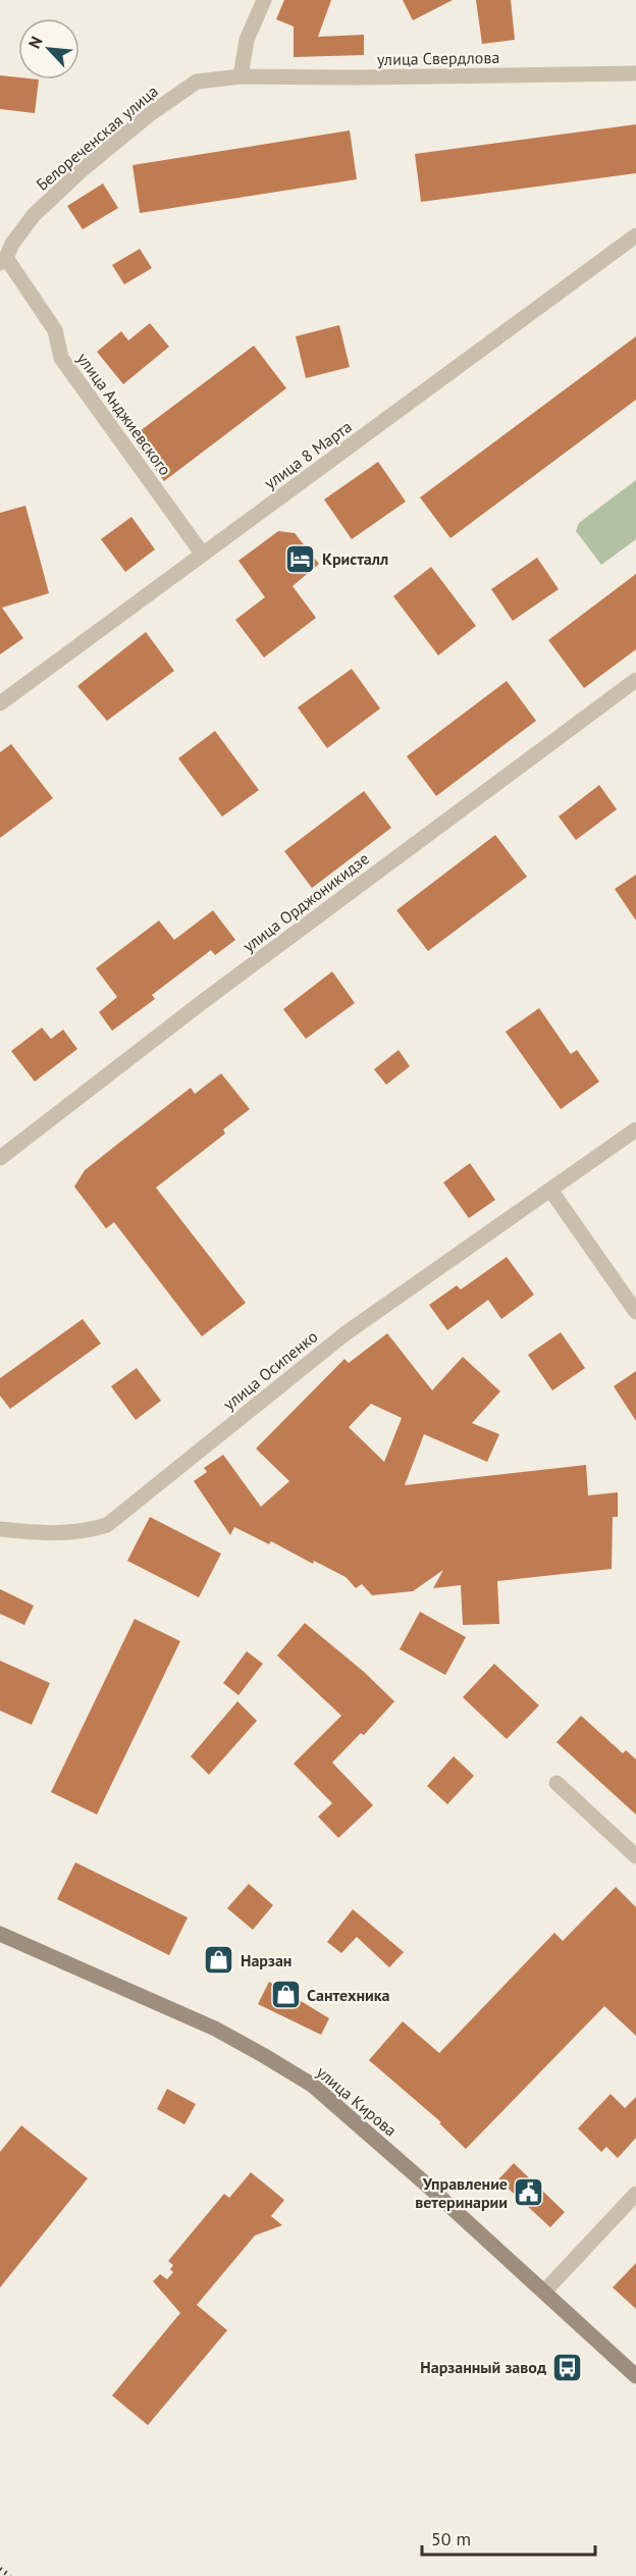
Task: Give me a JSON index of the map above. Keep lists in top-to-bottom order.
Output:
{
  "streets": {
    "street": [
      "улица Свердлова",
      "Белореченская улица",
      "улица Анджиевского",
      "улица 8 Марта",
      "улица Орджоникидзе",
      "улица Осипенко",
      "улица Кирова"
    ]
  },
  "crossings": [
    ["улица Свердлова", "Белореченская улица"],
    ["Белореченская улица", "улица Анджиевского"],
    ["улица Анджиевского", "улица 8 Марта"]
  ],
  "places": {
    "hotel": ["Кристалл"],
    "shop": ["Нарзан", "Сантехника"],
    "public building": ["Управление ветеринарии"],
    "bus stop": ["Нарзанный завод"]
  },
  "scale_bar": "50 m",
  "north": "top left"
}
